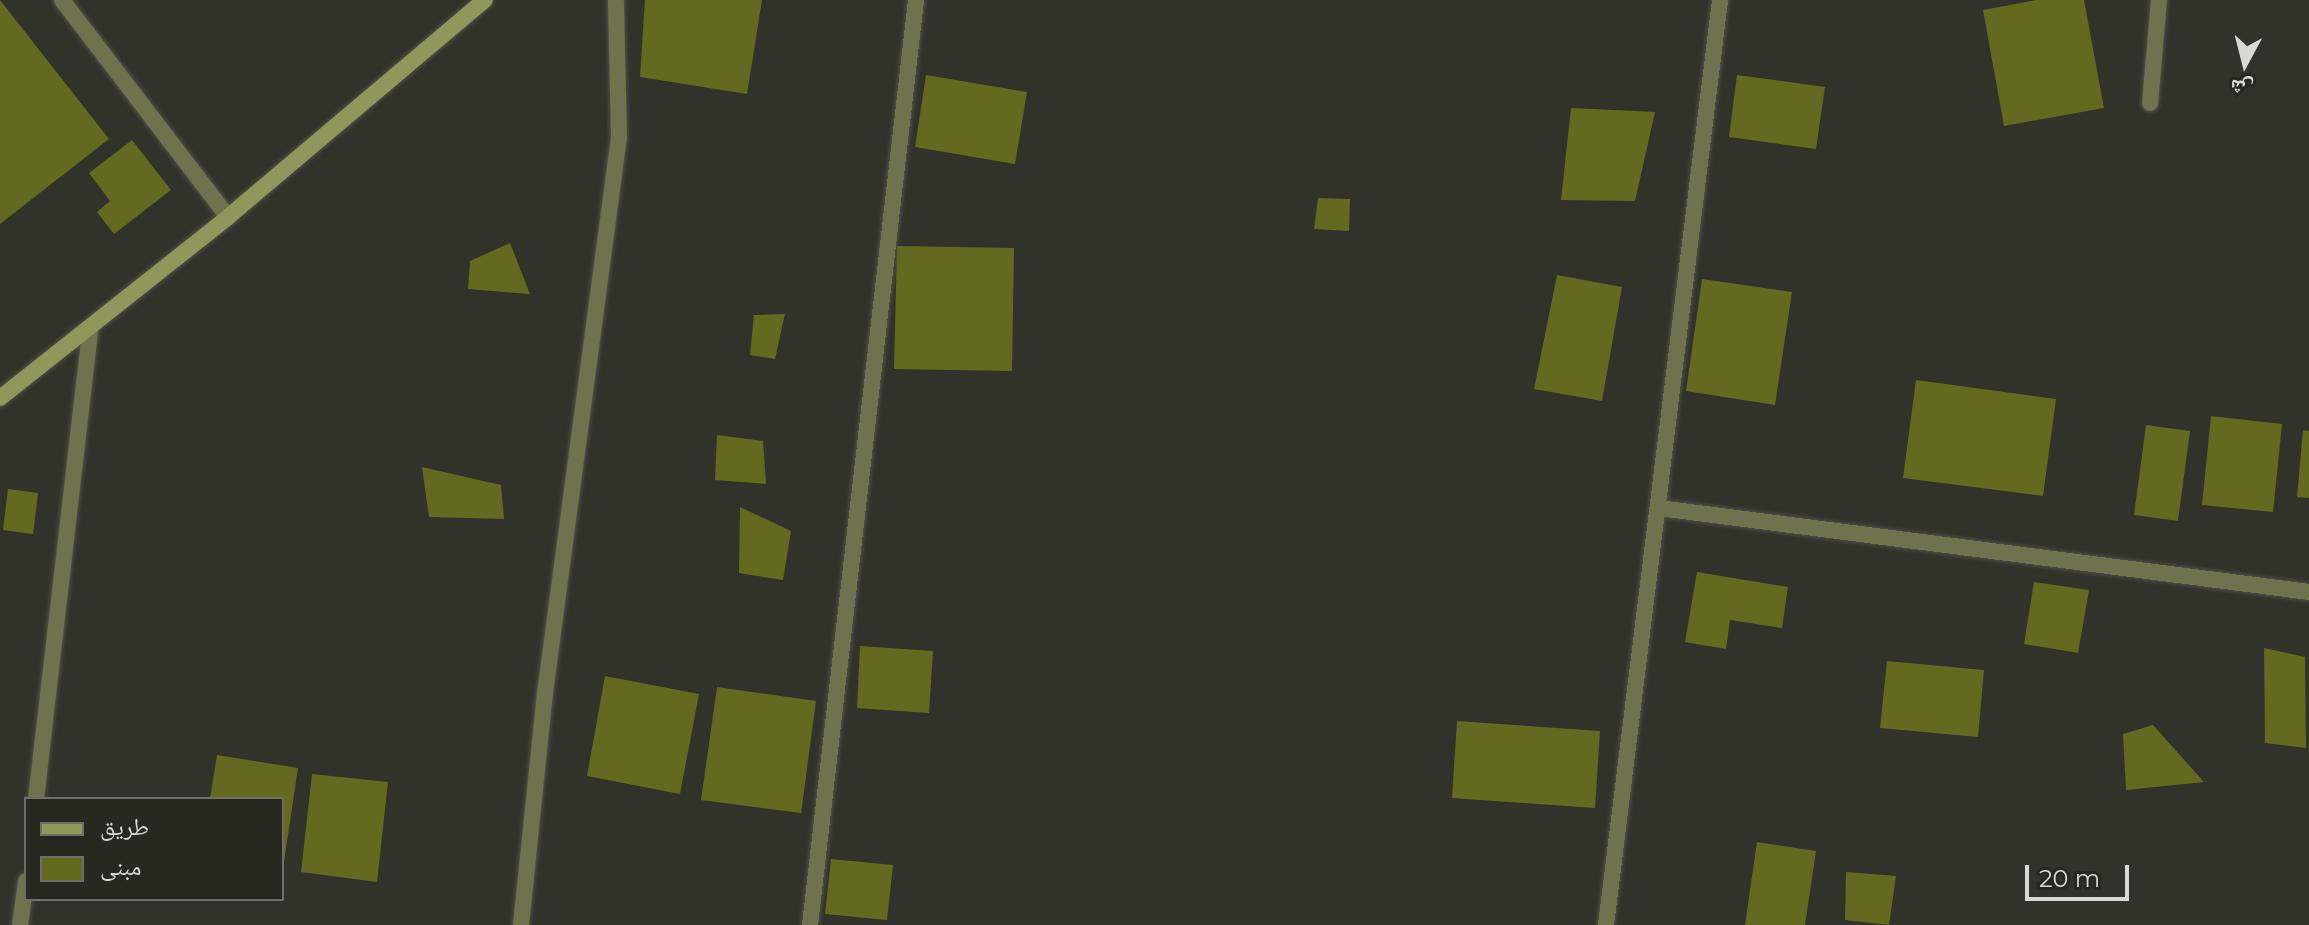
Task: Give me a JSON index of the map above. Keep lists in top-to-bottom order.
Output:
{
  "legend": ["طريق", "مبنى"],
  "scale_bar": "20 m",
  "north": "bottom"
}
